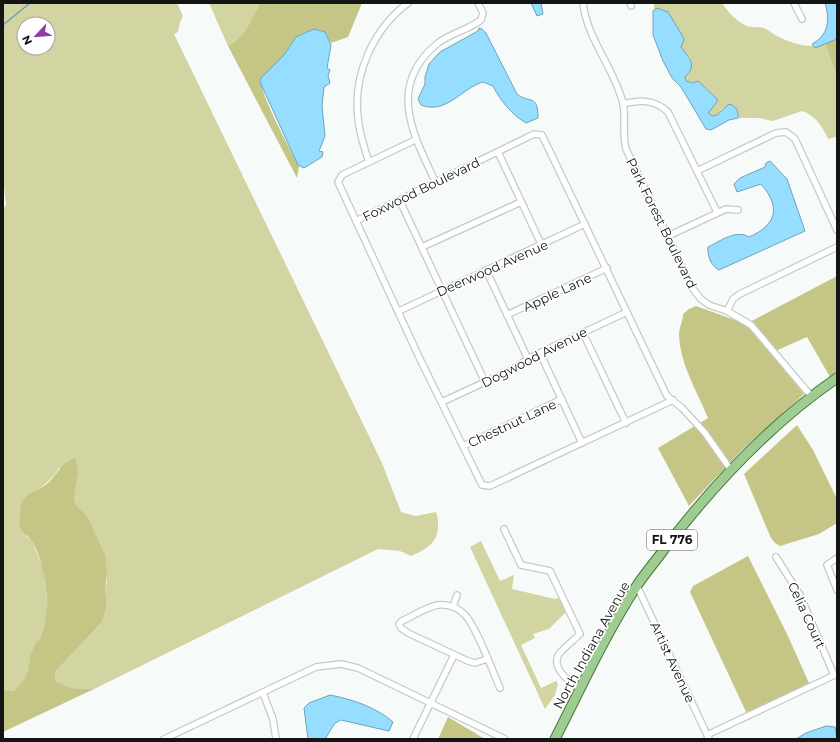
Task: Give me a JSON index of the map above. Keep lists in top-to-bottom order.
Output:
{
  "streets": {
    "main road": ["FL 776", "North Indiana Avenue"],
    "street": [
      "Foxwood Boulevard",
      "Park Forest Boulevard",
      "Deerwood Avenue",
      "Apple Lane",
      "Dogwood Avenue",
      "Chestnut Lane",
      "Celia Court",
      "Artist Avenue"
    ]
  },
  "crossings": [
    ["Foxwood Boulevard", "Deerwood Avenue"],
    ["Foxwood Boulevard", "Apple Lane"],
    ["Foxwood Boulevard", "Dogwood Avenue"],
    ["Foxwood Boulevard", "Chestnut Lane"],
    ["Foxwood Boulevard", "North Indiana Avenue"],
    ["Park Forest Boulevard", "North Indiana Avenue"],
    ["North Indiana Avenue", "Artist Avenue"]
  ],
  "north": "bottom left"
}
